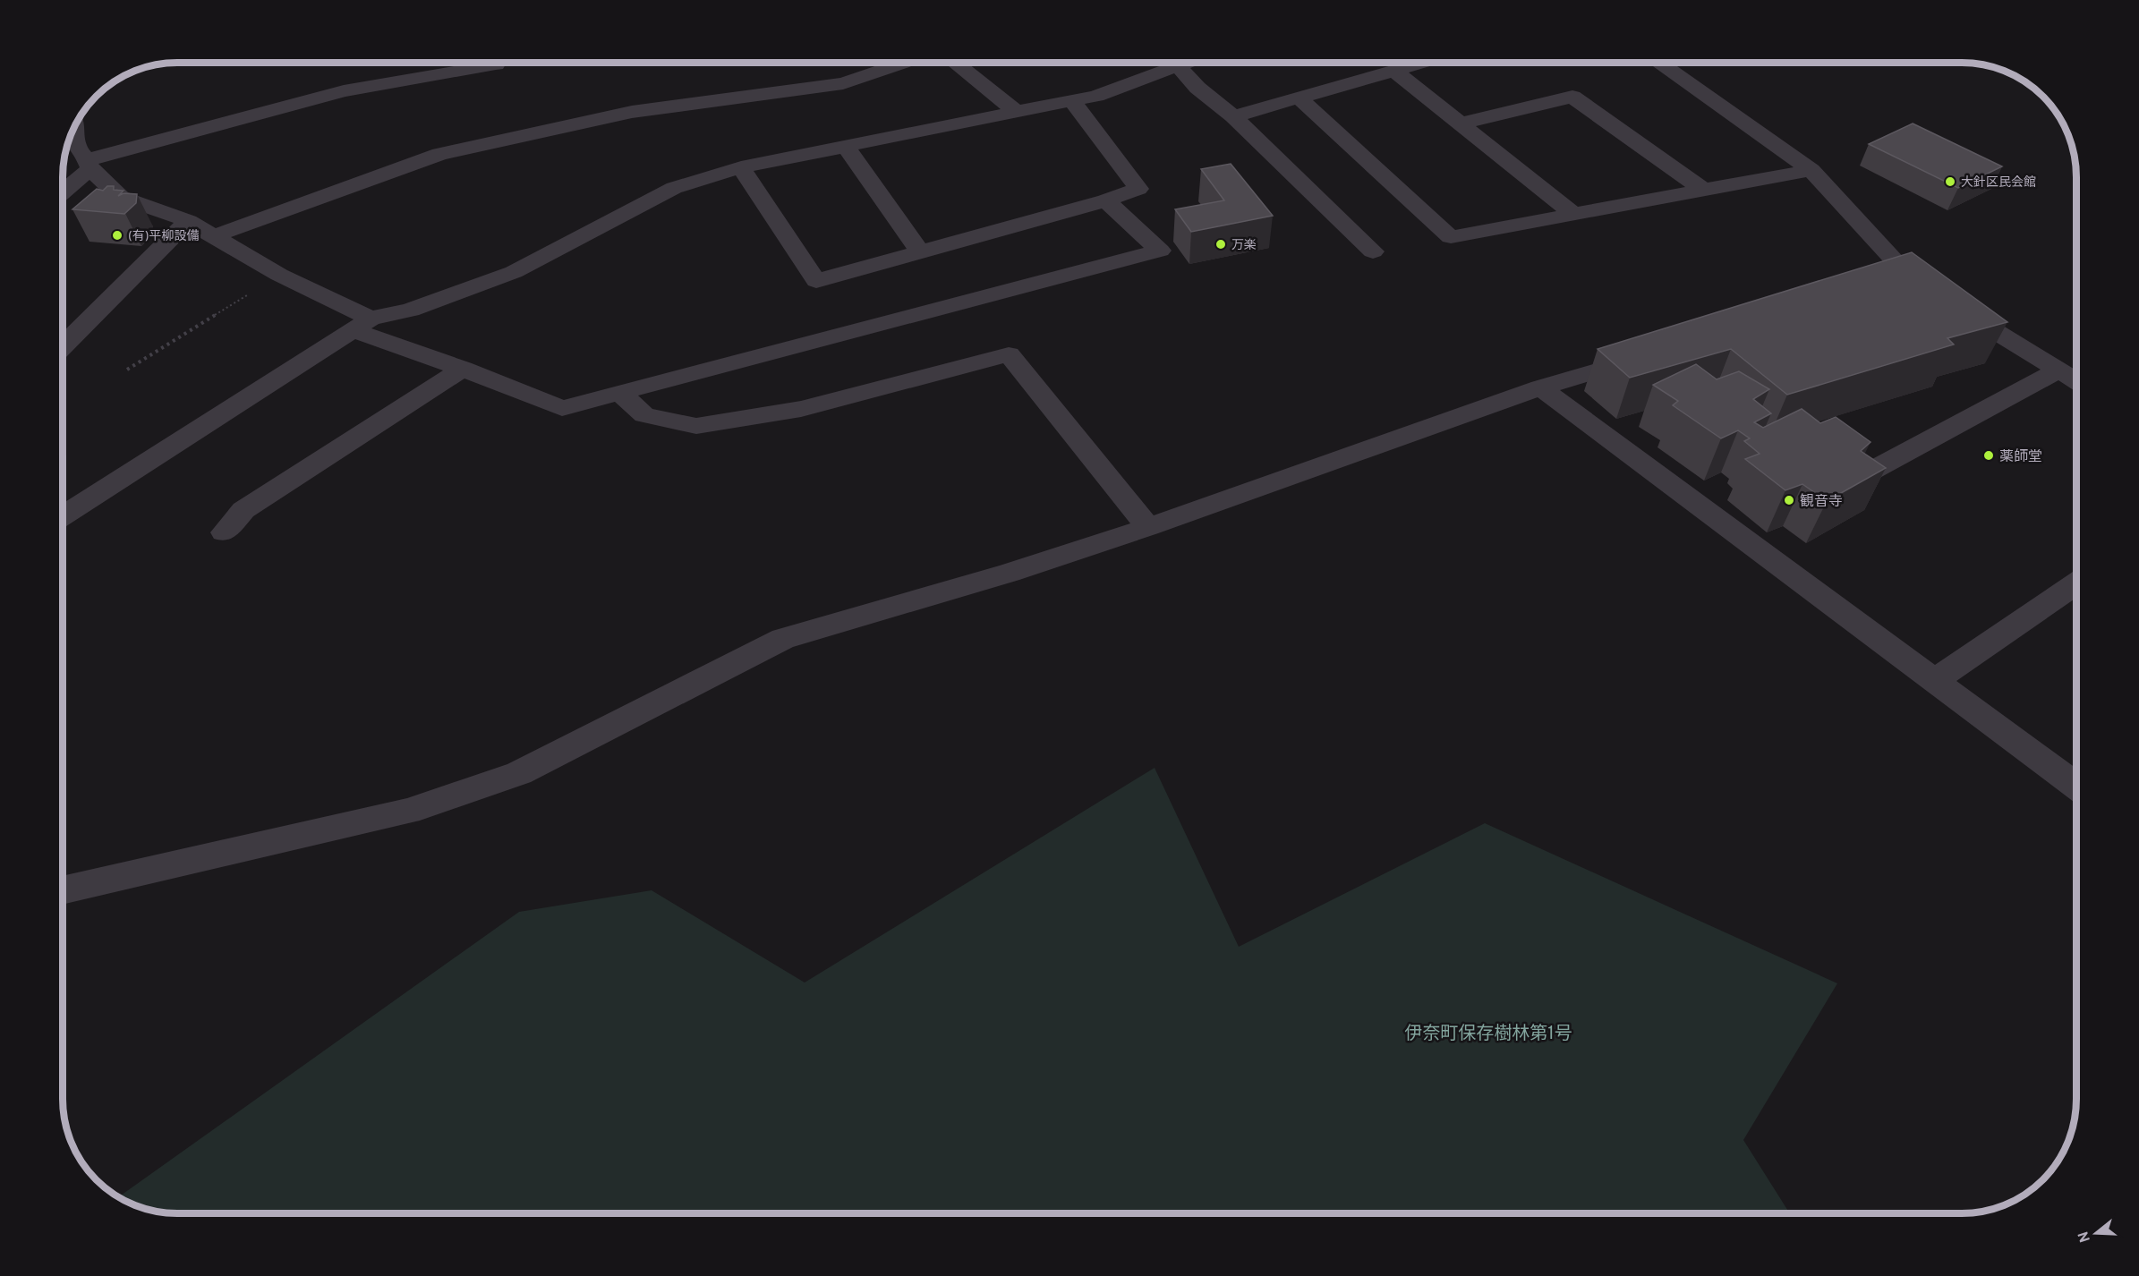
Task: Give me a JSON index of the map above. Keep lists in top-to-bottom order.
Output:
{
  "parks": ["伊奈町保存樹林第1号"],
  "places": [
    "大針区民会館",
    "(有)平柳設備",
    "万楽",
    "薬師堂",
    "観音寺"
  ],
  "north": "left"
}
